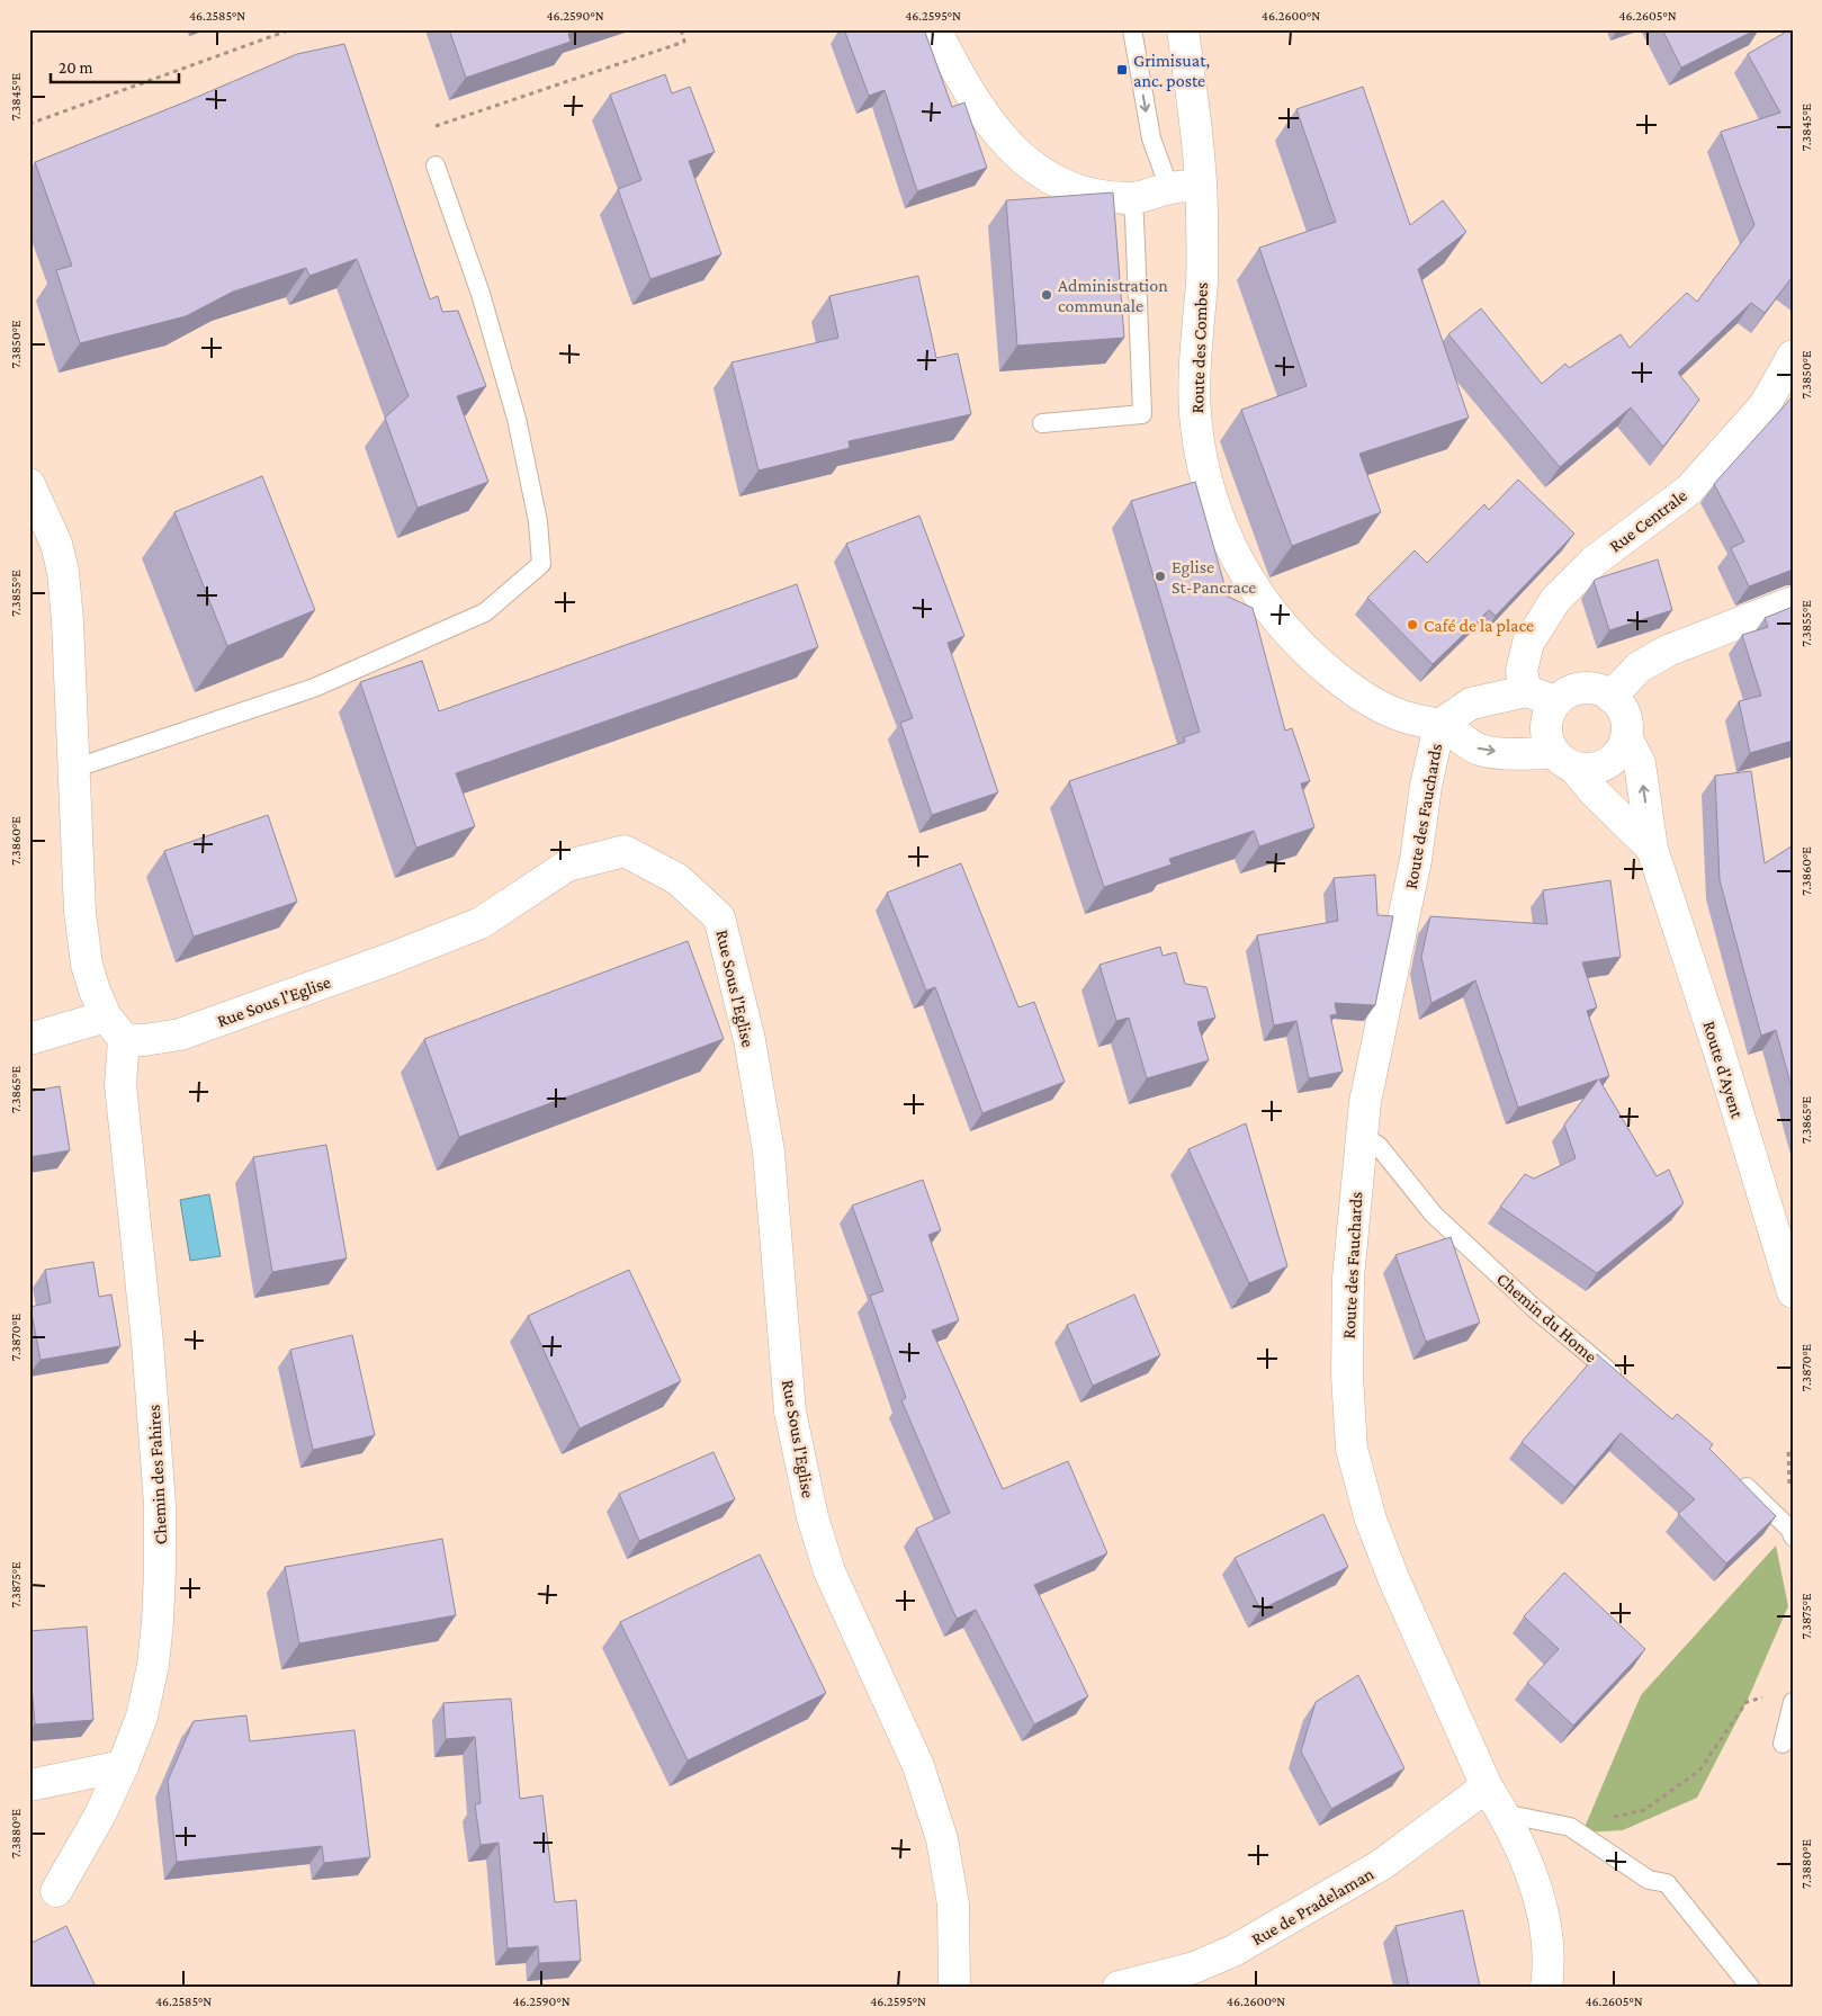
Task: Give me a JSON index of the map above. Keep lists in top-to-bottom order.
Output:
{
  "streets": {
    "street": [
      "Route des Combes",
      "Rue Centrale",
      "Route des Fauchards",
      "Rue Sous l'Eglise",
      "Route d'Ayent",
      "Chemin des Fahires",
      "Rue de Pradelaman"
    ],
    "lane": ["Chemin du Home"]
  },
  "crossings": [
    ["Route des Combes", "Route des Fauchards"],
    ["Route des Combes", "Route d'Ayent"],
    ["Route des Fauchards", "Chemin du Home"],
    ["Route des Fauchards", "Rue de Pradelaman"],
    ["Rue Sous l'Eglise", "Chemin des Fahires"]
  ],
  "places": {
    "transit": ["Grimisuat, anc. poste"],
    "other": ["Administration communale", "Eglise St-Pancrace", "Café de la place"]
  },
  "scale_bar": "20 m",
  "coordinates": [
    "46.2585°N",
    "46.2590°N",
    "46.2595°N",
    "46.2600°N",
    "46.2605°N",
    "7.3845°E",
    "7.3850°E",
    "7.3855°E",
    "7.3860°E",
    "7.3865°E",
    "7.3870°E",
    "7.3875°E",
    "7.3880°E"
  ]
}
